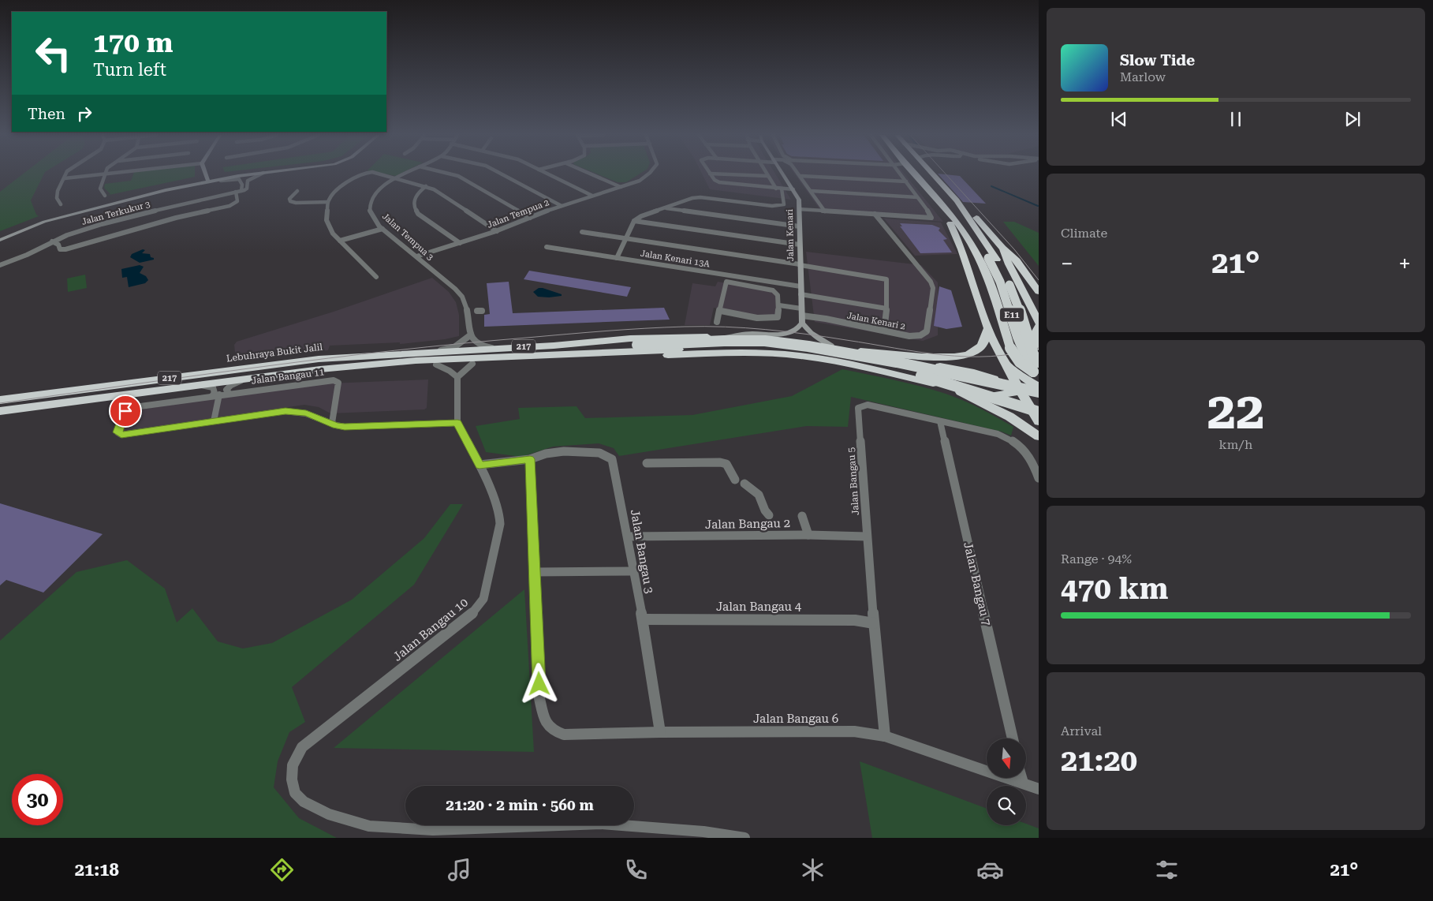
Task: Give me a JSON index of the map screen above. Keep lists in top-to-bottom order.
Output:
{
  "streets": {
    "highway": ["E11", "217", "Lebuhraya Bukit Jalil"],
    "main road": ["Jalan Kenari"],
    "street": [
      "Jalan Terkukur 3",
      "Jalan Tempua 2",
      "Jalan Tempua 3",
      "Jalan Kenari 13A",
      "Jalan Kenari 2",
      "Jalan Bangau 11",
      "Jalan Bangau 5",
      "Jalan Bangau 2",
      "Jalan Bangau 3",
      "Jalan Bangau 7",
      "Jalan Bangau 4",
      "Jalan Bangau 10",
      "Jalan Bangau 6"
    ]
  },
  "crossings": [
    ["Jalan Tempua 2", "Jalan Tempua 3"],
    ["Jalan Kenari", "Jalan Kenari 13A"],
    ["Jalan Kenari", "Jalan Kenari 2"],
    ["Jalan Bangau 5", "Jalan Bangau 2"],
    ["Jalan Bangau 5", "Jalan Bangau 7"],
    ["Jalan Bangau 5", "Jalan Bangau 4"],
    ["Jalan Bangau 5", "Jalan Bangau 6"],
    ["Jalan Bangau 2", "Jalan Bangau 3"],
    ["Jalan Bangau 3", "Jalan Bangau 4"],
    ["Jalan Bangau 3", "Jalan Bangau 6"]
  ],
  "north": "bottom",
  "page": {
    "turn": ["170 m", "Turn left"],
    "song": ["Slow Tide", "Marlow"],
    "then": "Then",
    "tile": [
      "Climate",
      ["22", "km/h"],
      ["Range · 94%", "470 km"],
      ["Arrival", "21:20"]
    ],
    "heat": ["−", "21°", "+"],
    "limit": "30",
    "trip": "21:20 · 2 min · 560 m",
    "tabs": ["21:18", "21°"]
  }
}
